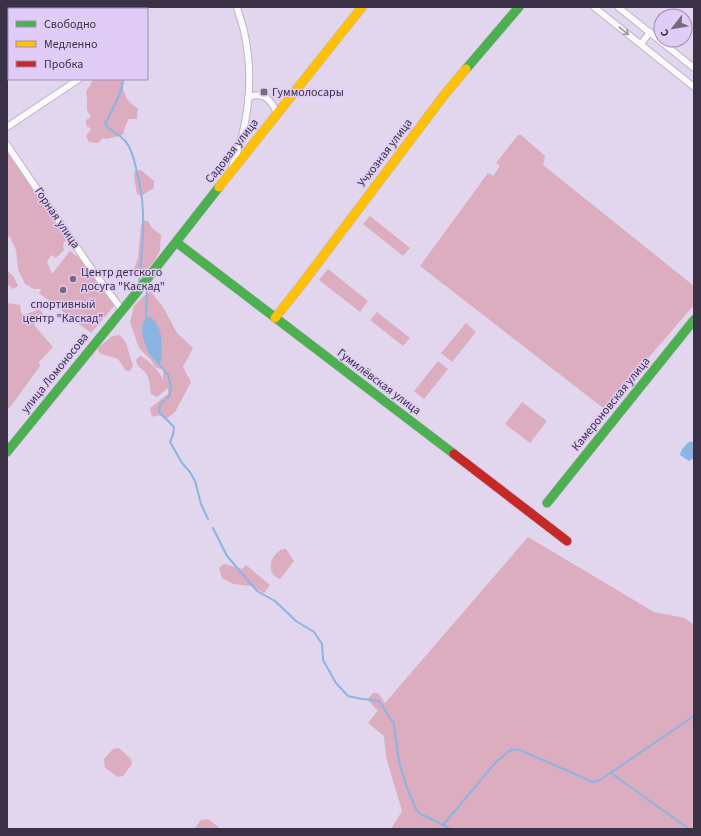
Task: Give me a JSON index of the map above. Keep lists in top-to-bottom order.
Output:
{
  "streets": {
    "street": [
      "Садовая улица",
      "Учхозная улица",
      "Горная улица",
      "улица Ломоносова",
      "Гумилёвская улица",
      "Камероновская улица"
    ]
  },
  "crossings": [
    ["Садовая улица", "Горная улица"],
    ["Садовая улица", "улица Ломоносова"],
    ["Садовая улица", "Гумилёвская улица"],
    ["Учхозная улица", "Гумилёвская улица"],
    ["Горная улица", "улица Ломоносова"]
  ],
  "places": {
    "transit": ["Гуммолосары"],
    "other": ["Центр детского досуга \"Каскад\"", "спортивный центр \"Каскад\""]
  },
  "legend": ["Свободно", "Медленно", "Пробка"],
  "north": "bottom left"
}
